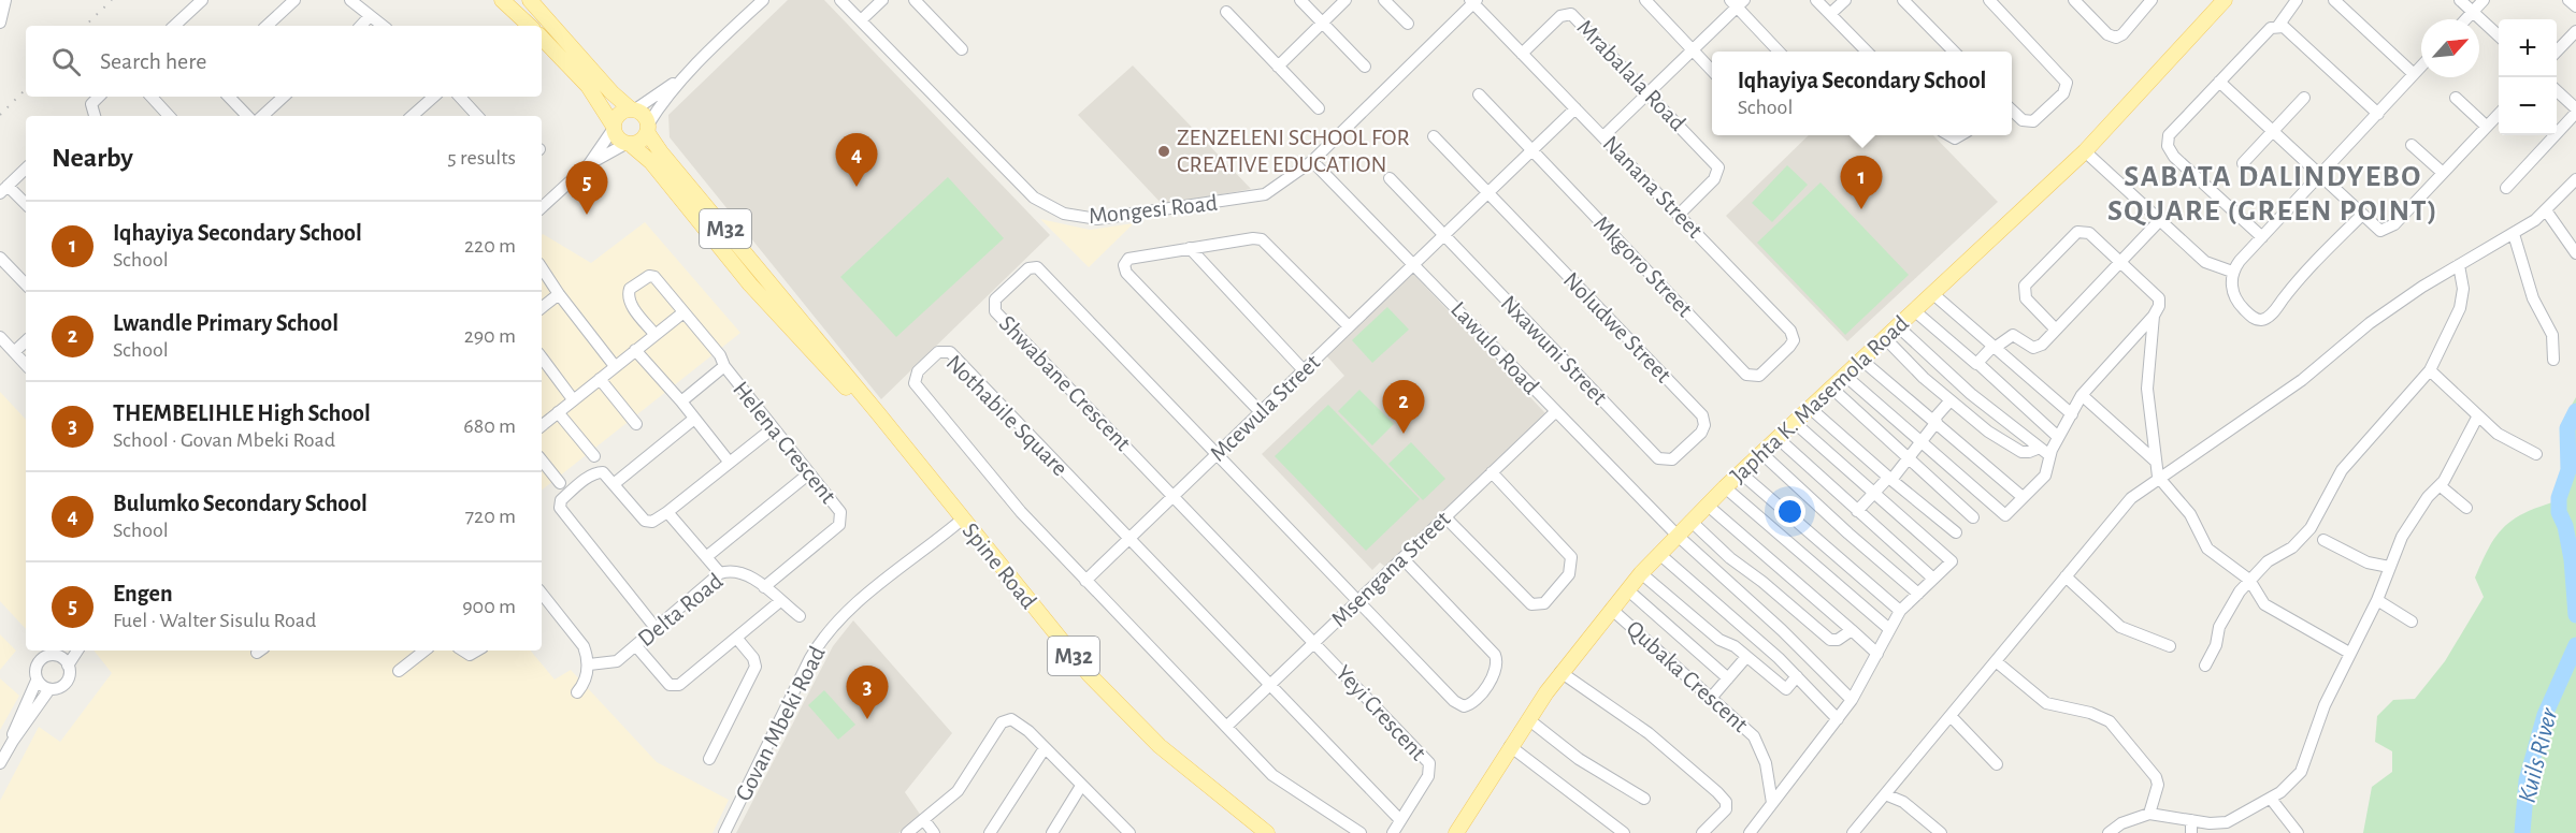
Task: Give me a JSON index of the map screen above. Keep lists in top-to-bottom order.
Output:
{
  "streets": {
    "main road": ["M32", "Japhta K. Masemola Road", "Spine Road"],
    "street": [
      "Mrabalala Road",
      "Nanana Street",
      "Mongesi Road",
      "Mkgoro Street",
      "Noludwe Street",
      "Lawulo Road",
      "Nxawuni Street",
      "Shwabane Crescent",
      "Mcewula Street",
      "Nothabile Square",
      "Helena Crescent",
      "Msengana Street",
      "Delta Road",
      "Qubaka Crescent",
      "Yeyi Crescent",
      "Govan Mbeki Road"
    ]
  },
  "crossings": [
    ["Mrabalala Road", "Nanana Street"],
    ["Nanana Street", "Mongesi Road"],
    ["Nanana Street", "Mkgoro Street"],
    ["Nanana Street", "Mcewula Street"],
    ["Mongesi Road", "Lawulo Road"],
    ["Mkgoro Street", "Mcewula Street"],
    ["Noludwe Street", "Nxawuni Street"],
    ["Noludwe Street", "Mcewula Street"],
    ["Lawulo Road", "Japhta K. Masemola Road"],
    ["Lawulo Road", "Mcewula Street"],
    ["Lawulo Road", "Msengana Street"],
    ["Nxawuni Street", "Mcewula Street"],
    ["Shwabane Crescent", "Mcewula Street"],
    ["Shwabane Crescent", "Msengana Street"],
    ["Shwabane Crescent", "Yeyi Crescent"],
    ["Japhta K. Masemola Road", "Qubaka Crescent"],
    ["Mcewula Street", "Nothabile Square"],
    ["Nothabile Square", "Msengana Street"],
    ["Nothabile Square", "Yeyi Crescent"],
    ["Helena Crescent", "Delta Road"],
    ["Spine Road", "Govan Mbeki Road"],
    ["Msengana Street", "Yeyi Crescent"]
  ],
  "districts": ["SABATA DALINDYEBO SQUARE (GREEN POINT)"],
  "water": ["Kuils River"],
  "places": ["ZENZELENI SCHOOL FOR CREATIVE EDUCATION"],
  "north": "top right",
  "page": {
    "map_buttons": ["+", "−"],
    "search": "Search here",
    "popup": ["Iqhayiya Secondary School", "School"],
    "heading": ["Nearby", "5 results"],
    "pins": [
      "4",
      "1",
      "5",
      "2",
      "3"
    ],
    "list": [
      {
        "mark": "1",
        "name": "Iqhayiya Secondary School",
        "note": "School",
        "value": "220 m"
      },
      {
        "mark": "2",
        "name": "Lwandle Primary School",
        "note": "School",
        "value": "290 m"
      },
      {
        "mark": "3",
        "name": "THEMBELIHLE High School",
        "note": "School · Govan Mbeki Road",
        "value": "680 m"
      },
      {
        "mark": "4",
        "name": "Bulumko Secondary School",
        "note": "School",
        "value": "720 m"
      },
      {
        "mark": "5",
        "name": "Engen",
        "note": "Fuel · Walter Sisulu Road",
        "value": "900 m"
      }
    ]
  }
}
